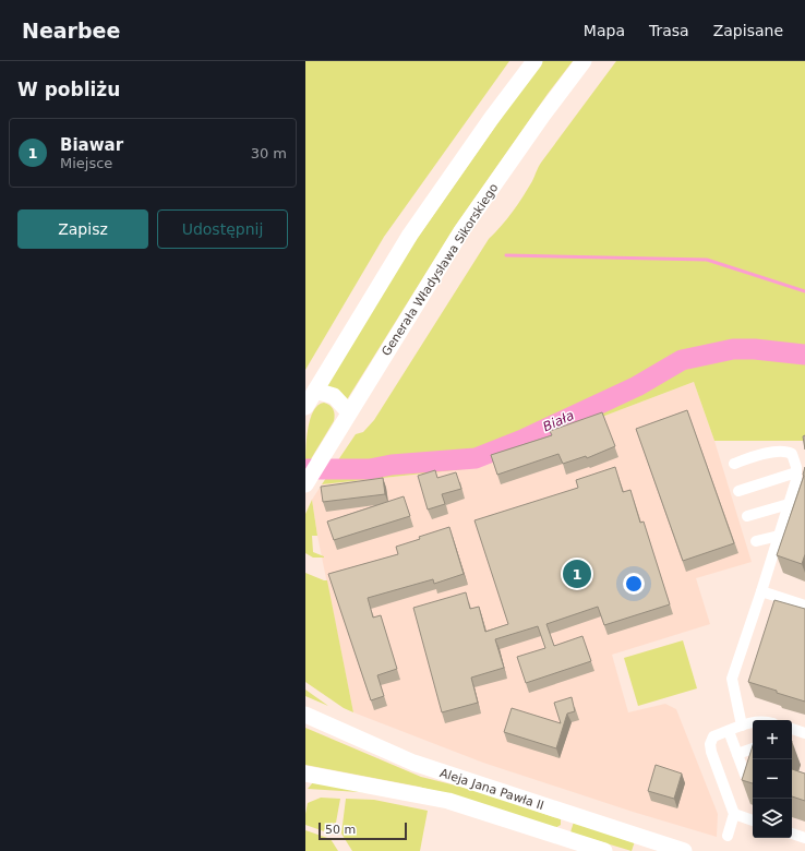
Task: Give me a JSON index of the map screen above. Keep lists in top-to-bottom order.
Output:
{
  "streets": {
    "main road": ["Generała Władysława Sikorskiego", "Aleja Jana Pawła II"]
  },
  "water": ["Biała"],
  "scale_bar": "50 m",
  "page": {
    "header": "Nearbee",
    "nav": ["Mapa", "Trasa", "Zapisane"],
    "heading": "W pobliżu",
    "list": [
      {
        "mark": "1",
        "name": "Biawar",
        "note": "Miejsce",
        "value": "30 m"
      }
    ],
    "buttons": ["Zapisz", "Udostępnij"],
    "pins": "1",
    "map_buttons": ["+", "−"],
    "scale": "50 m"
  }
}
